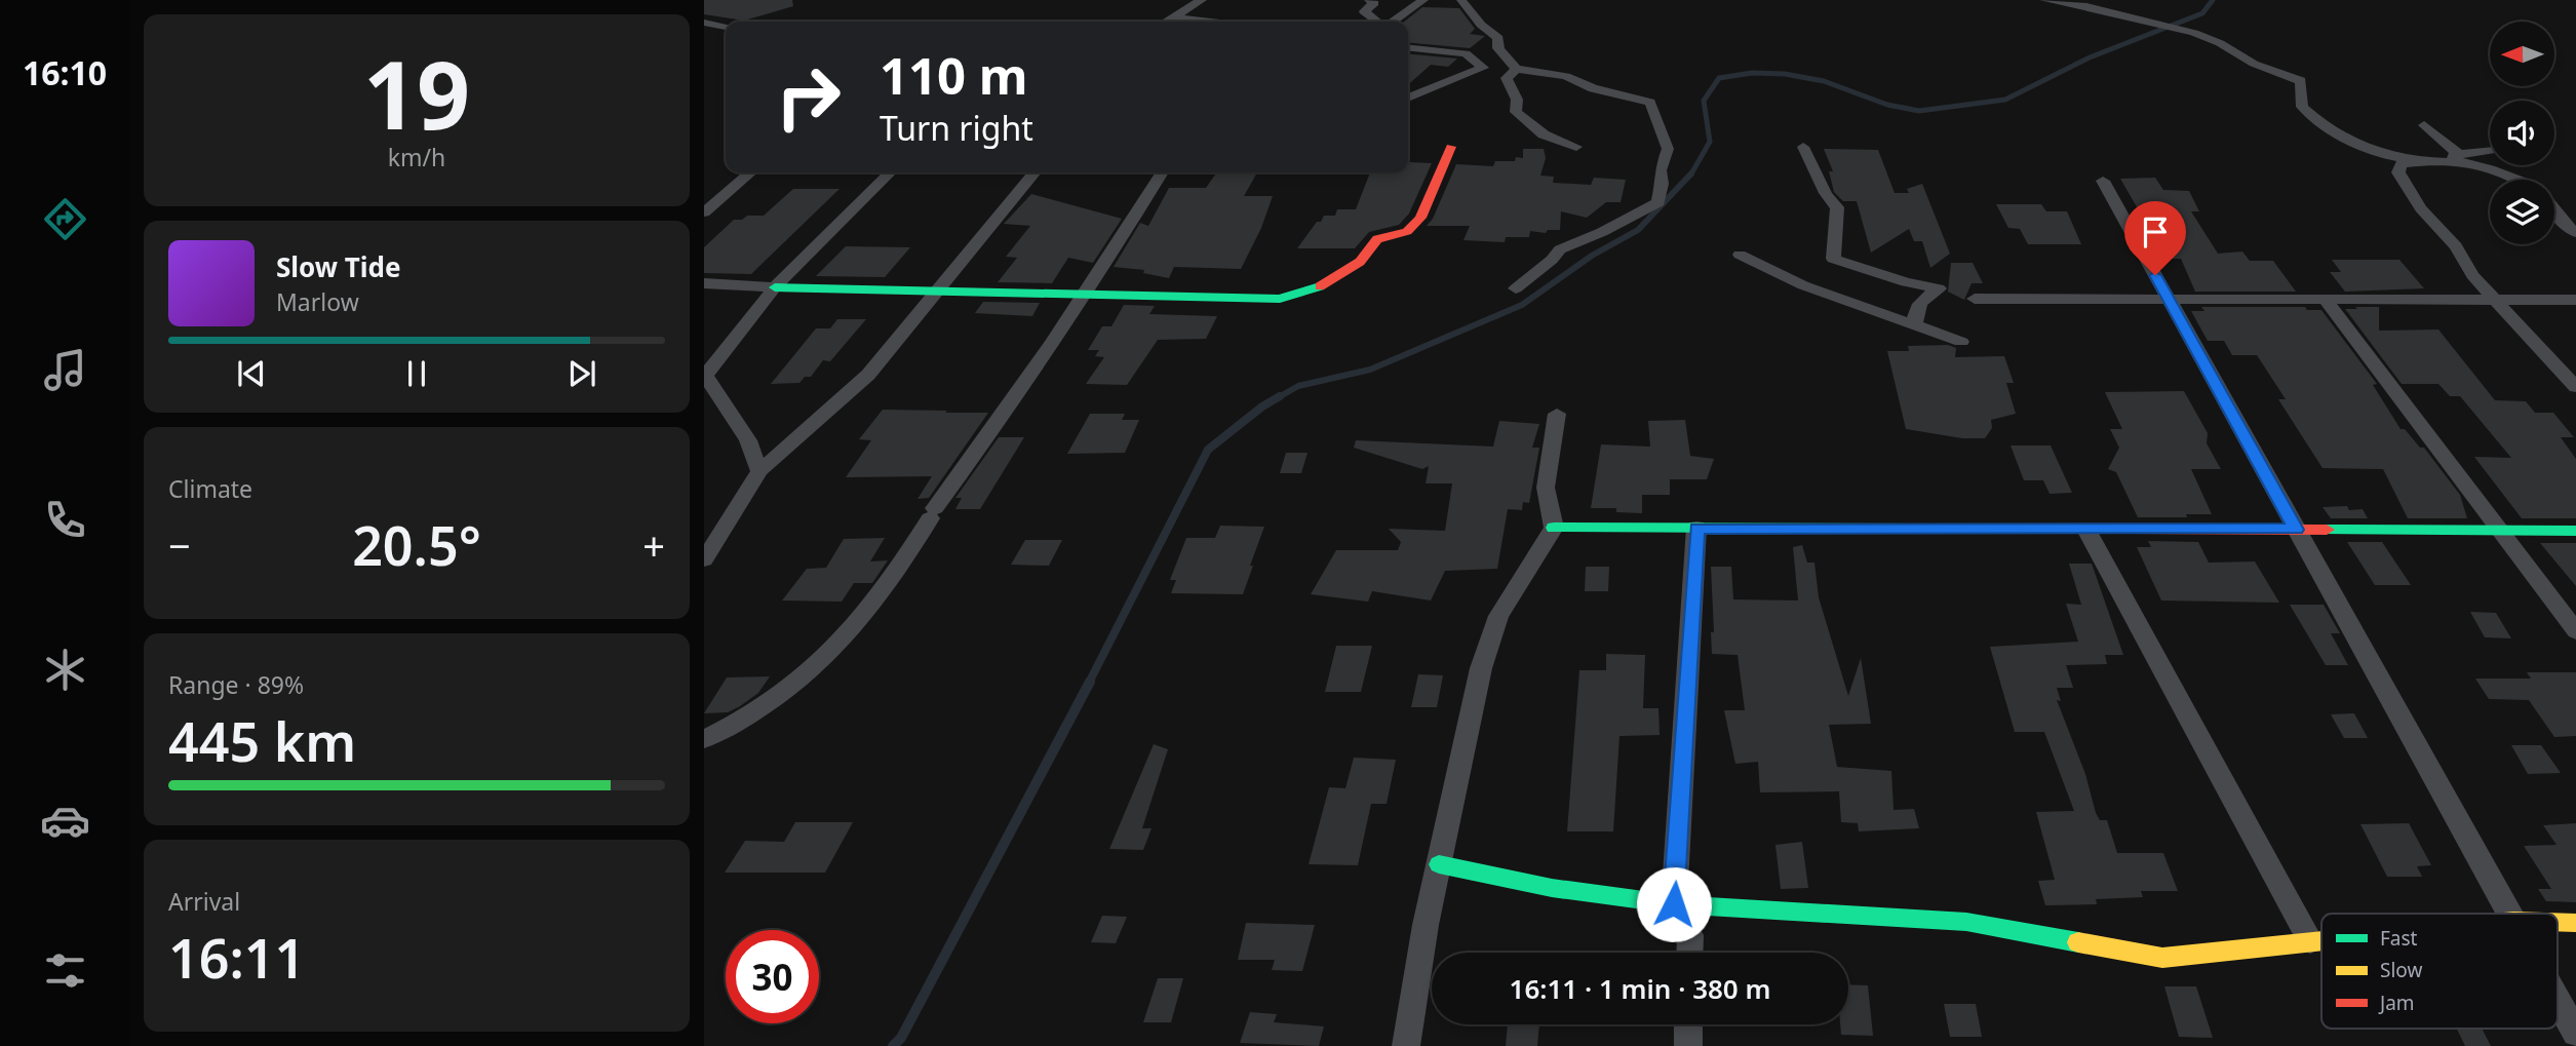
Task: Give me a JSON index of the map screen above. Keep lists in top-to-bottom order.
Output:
{
  "legend": ["Fast", "Slow", "Jam"],
  "north": "left",
  "page": {
    "tabs": "16:10",
    "tile": [
      ["19", "km/h"],
      "Climate",
      ["Range · 89%", "445 km"],
      ["Arrival", "16:11"]
    ],
    "turn": ["110 m", "Turn right"],
    "song": ["Slow Tide", "Marlow"],
    "heat": ["−", "20.5°", "+"],
    "limit": "30",
    "trip": "16:11 · 1 min · 380 m"
  }
}
